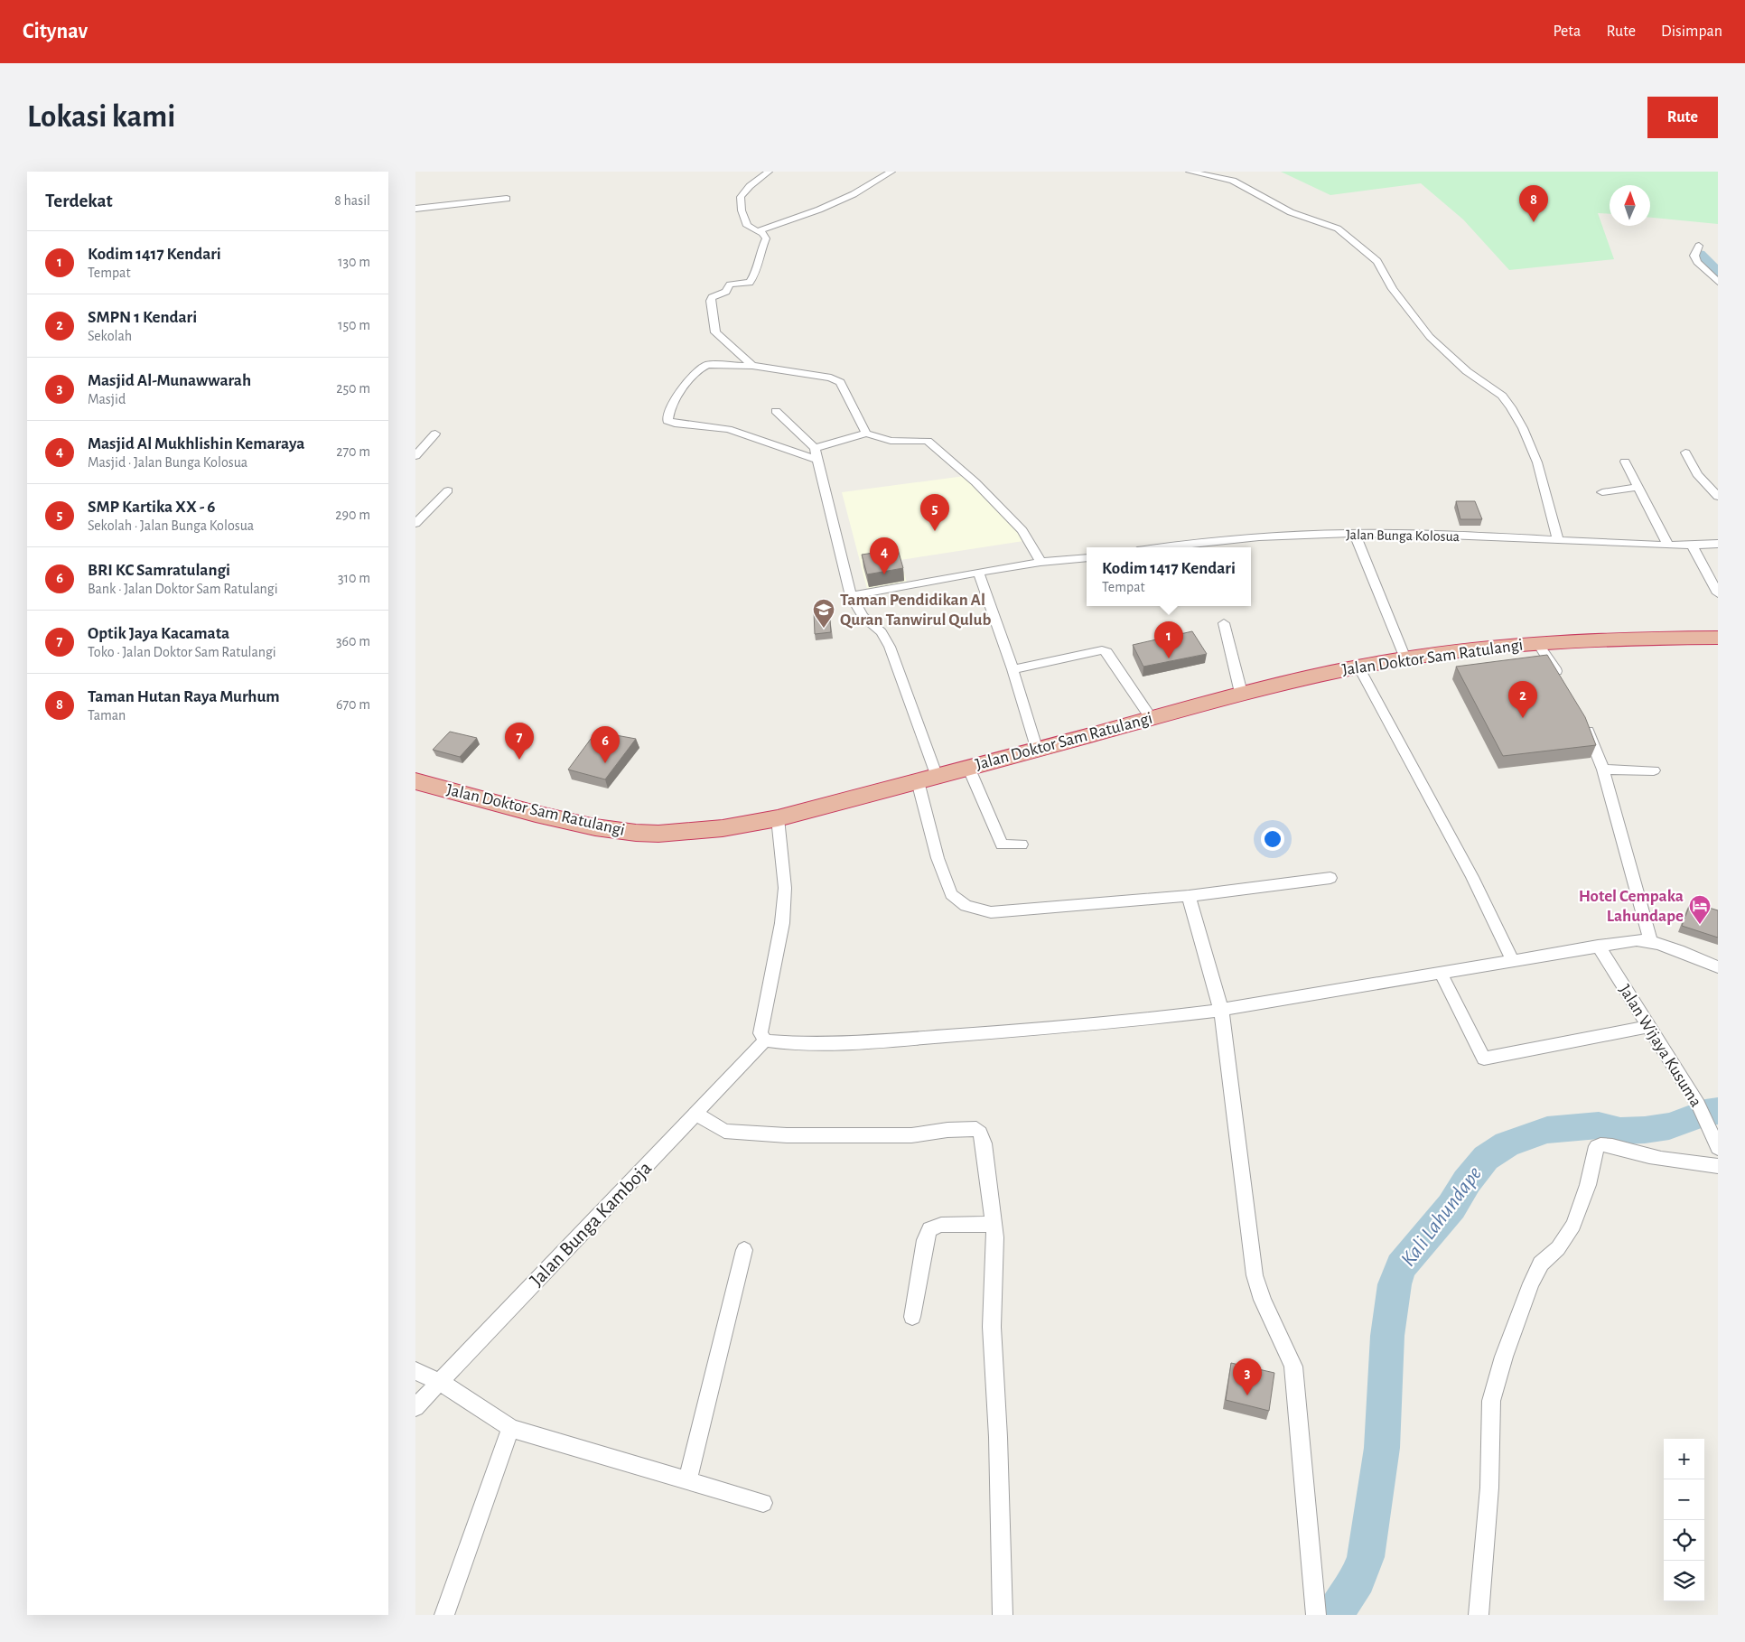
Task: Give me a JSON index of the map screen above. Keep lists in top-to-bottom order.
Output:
{
  "streets": {
    "highway": ["Jalan Doktor Sam Ratulangi"],
    "street": ["Jalan Bunga Kolosua", "Jalan Wijaya Kusuma", "Jalan Bunga Kamboja"]
  },
  "water": ["Kali Lahundape"],
  "places": {
    "school or university": ["Taman Pendidikan Al Quran Tanwirul Qulub"],
    "hotel": ["Hotel Cempaka Lahundape"]
  },
  "north": "top",
  "page": {
    "header": "Citynav",
    "nav": ["Peta", "Rute", "Disimpan"],
    "buttons": "Rute",
    "title": "Lokasi kami",
    "heading": ["Terdekat", "8 hasil"],
    "pins": [
      "8",
      "5",
      "4",
      "1",
      "2",
      "7",
      "6",
      "3"
    ],
    "list": [
      {
        "mark": "1",
        "name": "Kodim 1417 Kendari",
        "note": "Tempat",
        "value": "130 m"
      },
      {
        "mark": "2",
        "name": "SMPN 1 Kendari",
        "note": "Sekolah",
        "value": "150 m"
      },
      {
        "mark": "3",
        "name": "Masjid Al-Munawwarah",
        "note": "Masjid",
        "value": "250 m"
      },
      {
        "mark": "4",
        "name": "Masjid Al Mukhlishin Kemaraya",
        "note": "Masjid · Jalan Bunga Kolosua",
        "value": "270 m"
      },
      {
        "mark": "5",
        "name": "SMP Kartika XX - 6",
        "note": "Sekolah · Jalan Bunga Kolosua",
        "value": "290 m"
      },
      {
        "mark": "6",
        "name": "BRI KC Samratulangi",
        "note": "Bank · Jalan Doktor Sam Ratulangi",
        "value": "310 m"
      },
      {
        "mark": "7",
        "name": "Optik Jaya Kacamata",
        "note": "Toko · Jalan Doktor Sam Ratulangi",
        "value": "360 m"
      },
      {
        "mark": "8",
        "name": "Taman Hutan Raya Murhum",
        "note": "Taman",
        "value": "670 m"
      }
    ],
    "popup": ["Kodim 1417 Kendari", "Tempat"],
    "map_buttons": ["+", "−"]
  }
}
